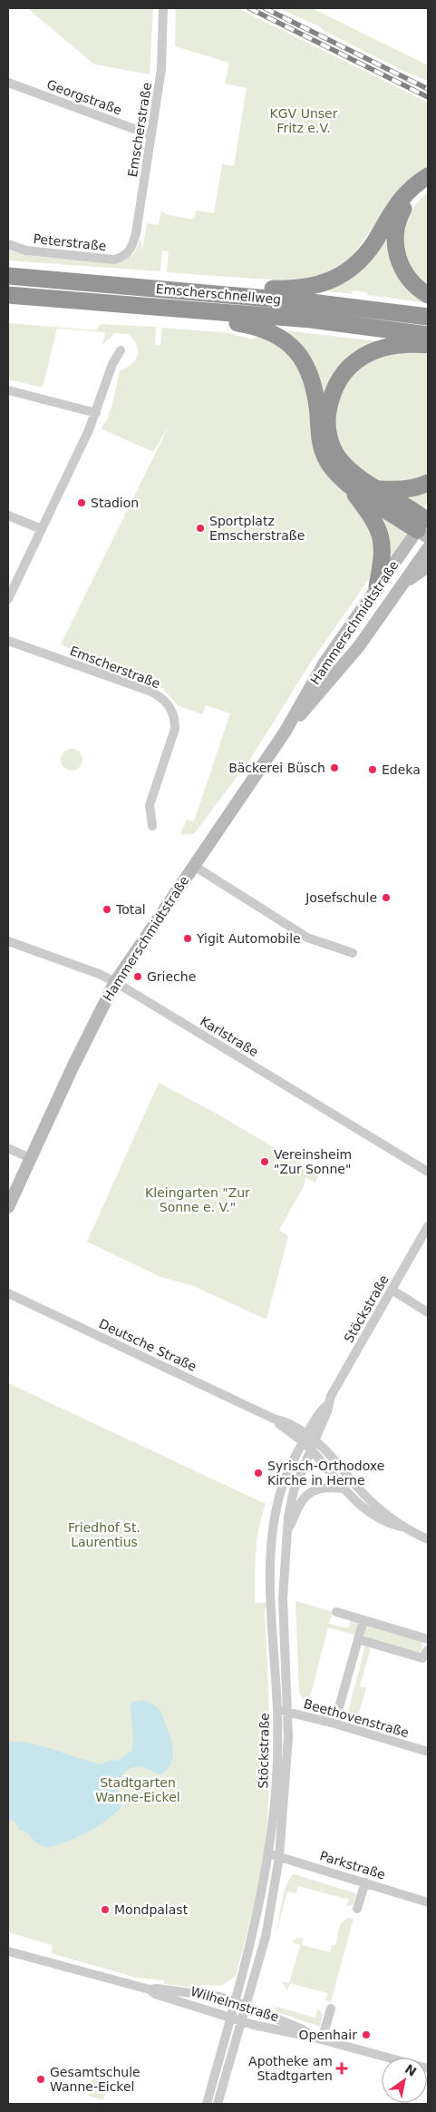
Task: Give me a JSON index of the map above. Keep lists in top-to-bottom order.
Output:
{
  "streets": {
    "highway": ["Emscherschnellweg"],
    "main road": ["Hammerschmidtstraße"],
    "street": [
      "Georgstraße",
      "Emscherstraße",
      "Peterstraße",
      "Karlstraße",
      "Stöckstraße",
      "Deutsche Straße",
      "Beethovenstraße",
      "Parkstraße",
      "Wilhelmstraße"
    ]
  },
  "crossings": [
    ["Georgstraße", "Emscherstraße"],
    ["Emscherstraße", "Peterstraße"],
    ["Hammerschmidtstraße", "Karlstraße"],
    ["Stöckstraße", "Deutsche Straße"],
    ["Stöckstraße", "Beethovenstraße"],
    ["Stöckstraße", "Parkstraße"],
    ["Stöckstraße", "Wilhelmstraße"]
  ],
  "parks": [
    "KGV Unser Fritz e.V.",
    "Kleingarten \"Zur Sonne e. V.\"",
    "Friedhof St. Laurentius",
    "Stadtgarten Wanne-Eickel"
  ],
  "places": {
    "other": [
      "Stadion",
      "Sportplatz Emscherstraße",
      "Bäckerei Büsch",
      "Edeka",
      "Josefschule",
      "Total",
      "Yigit Automobile",
      "Grieche",
      "Vereinsheim \"Zur Sonne\"",
      "Syrisch-Orthodoxe Kirche in Herne",
      "Mondpalast",
      "Openhair",
      "Gesamtschule Wanne-Eickel"
    ],
    "health": ["Apotheke am Stadtgarten"]
  },
  "north": "top right"
}
